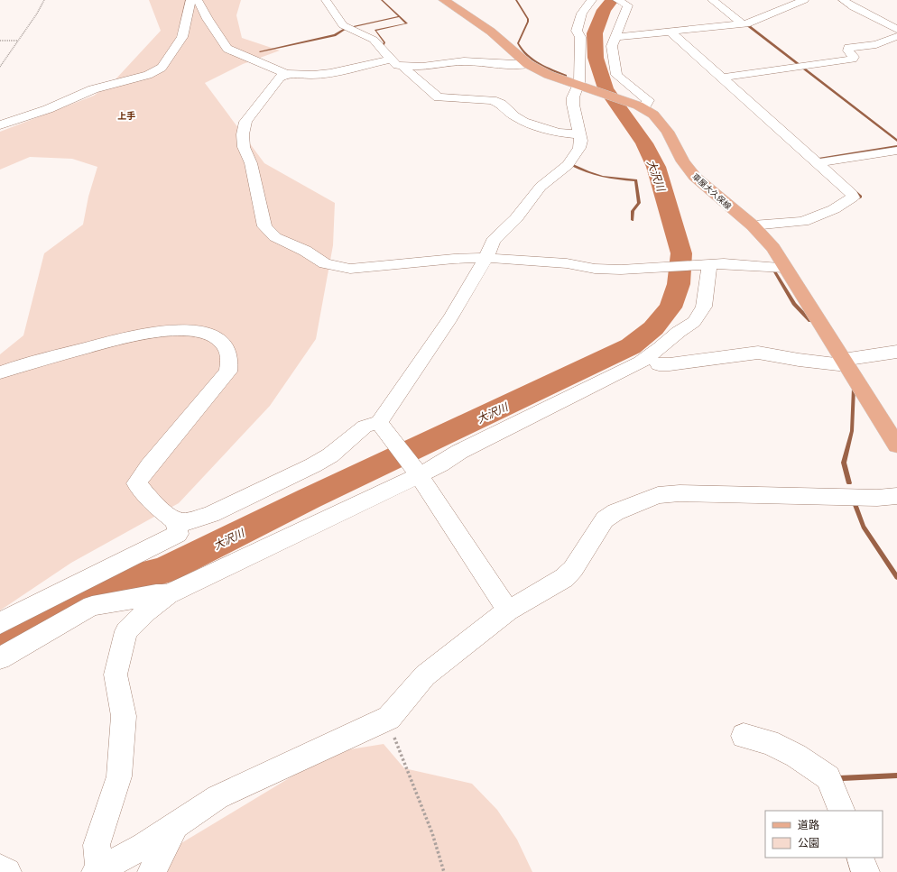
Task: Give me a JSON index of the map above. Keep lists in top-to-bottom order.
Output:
{
  "streets": {
    "main road": ["車屋大久保線"]
  },
  "districts": ["上手"],
  "water": ["大沢川"],
  "legend": ["道路", "公園"]
}
